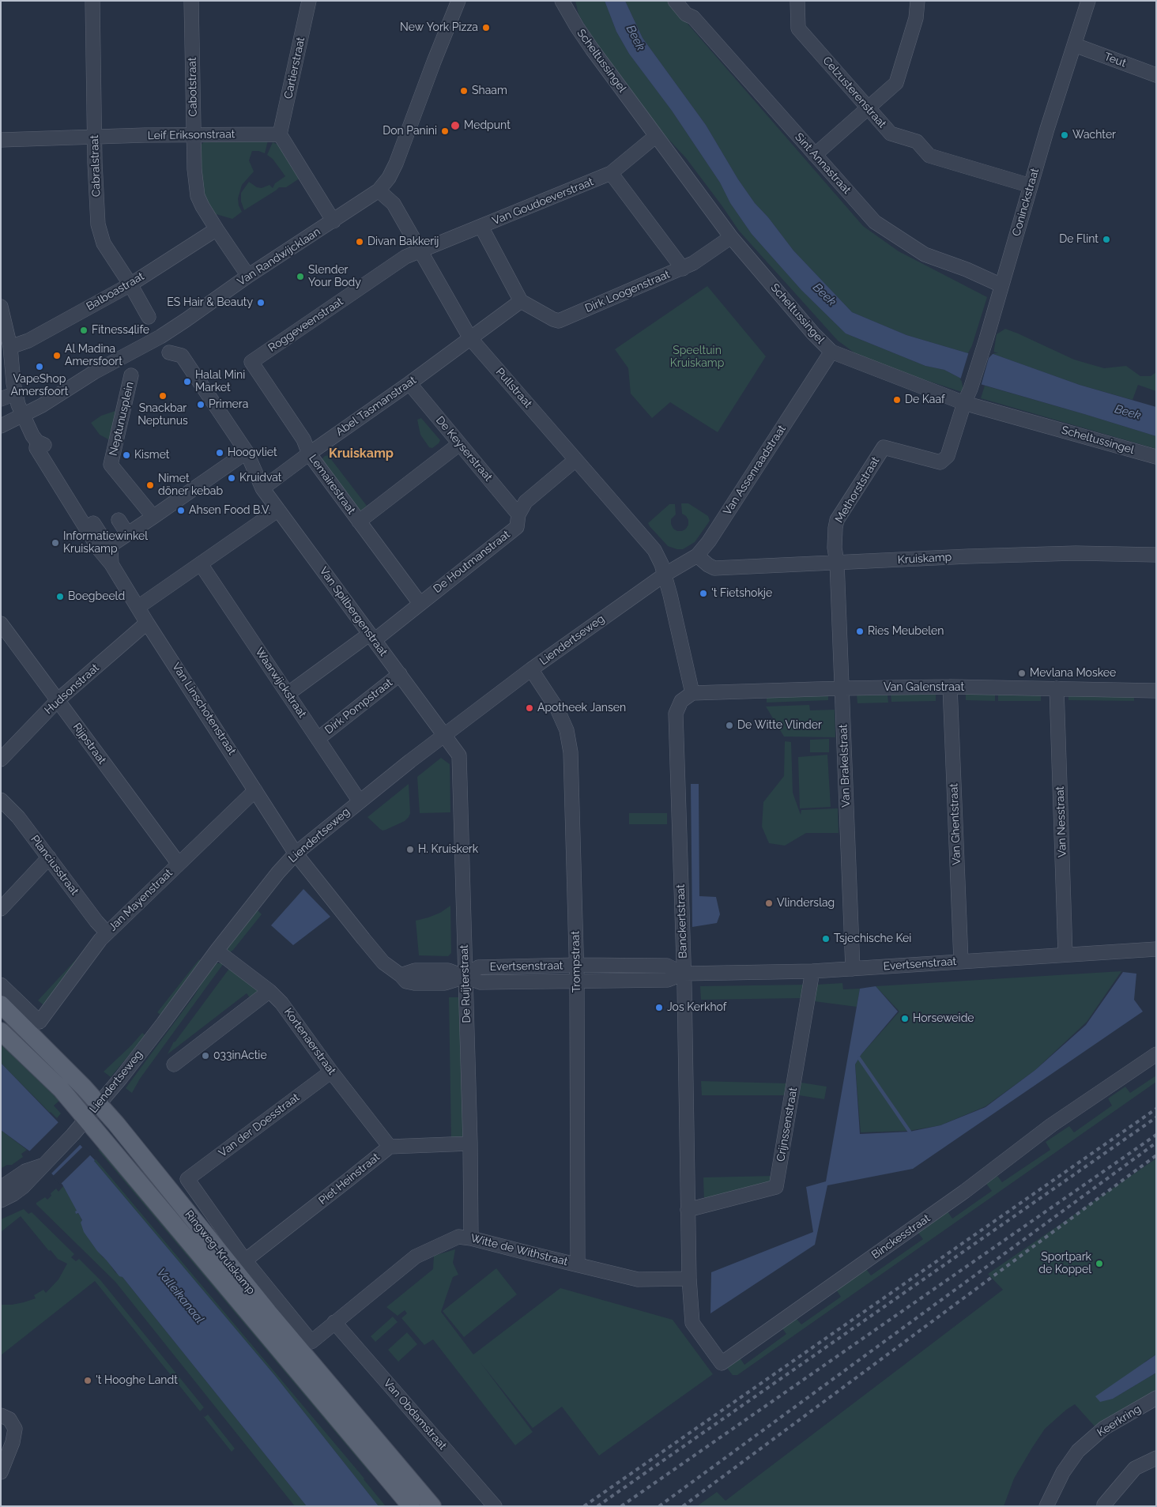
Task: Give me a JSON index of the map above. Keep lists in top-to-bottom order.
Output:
{
  "streets": {
    "main road": ["Ringweg-Kruiskamp"],
    "street": [
      "Teut",
      "Scheltussingel",
      "Cartierstraat",
      "Cabotstraat",
      "Celzusterenstraat",
      "Leif Eriksonstraat",
      "Sint Annastraat",
      "Cabralstraat",
      "Van Goudoeverstraat",
      "Coninckstraat",
      "Van Randwijcklaan",
      "Balboastraat",
      "Dirk Loogenstraat",
      "Roggeveenstraat",
      "Pullstraat",
      "Abel Tasmanstraat",
      "Neptunusplein",
      "De Keyserstraat",
      "Van Assenraadstraat",
      "Lemairestraat",
      "Methorststraat",
      "Kruiskamp",
      "De Houtmanstraat",
      "Van Spilbergenstraat",
      "Liendertseweg",
      "Waarwijckstraat",
      "Van Galenstraat",
      "Hudsonstraat",
      "Dirk Pompstraat",
      "Van Linschotenstraat",
      "Rijpstraat",
      "Van Brakelstraat",
      "Van Nesstraat",
      "Van Ghentstraat",
      "Planciusstraat",
      "Jan Mayenstraat",
      "Banckertstraat",
      "Trompstraat",
      "Evertsenstraat",
      "De Ruijterstraat",
      "Kortenaerstraat",
      "Crijnssenstraat",
      "Van der Doesstraat",
      "Piet Heinstraat",
      "Binckesstraat",
      "Witte de Withstraat",
      "Van Obdamstraat",
      "Keerkring"
    ]
  },
  "crossings": [
    ["Teut", "Coninckstraat"],
    ["Scheltussingel", "Van Goudoeverstraat"],
    ["Scheltussingel", "Coninckstraat"],
    ["Scheltussingel", "Dirk Loogenstraat"],
    ["Scheltussingel", "Van Assenraadstraat"],
    ["Scheltussingel", "Methorststraat"],
    ["Cartierstraat", "Leif Eriksonstraat"],
    ["Cabotstraat", "Leif Eriksonstraat"],
    ["Cabotstraat", "Van Randwijcklaan"],
    ["Cabotstraat", "Balboastraat"],
    ["Celzusterenstraat", "Coninckstraat"],
    ["Leif Eriksonstraat", "Cabralstraat"],
    ["Sint Annastraat", "Coninckstraat"],
    ["Cabralstraat", "Balboastraat"],
    ["Van Goudoeverstraat", "Roggeveenstraat"],
    ["Van Goudoeverstraat", "Pullstraat"],
    ["Coninckstraat", "Methorststraat"],
    ["Van Randwijcklaan", "Pullstraat"],
    ["Roggeveenstraat", "Pullstraat"],
    ["Roggeveenstraat", "Lemairestraat"],
    ["Pullstraat", "Abel Tasmanstraat"],
    ["Pullstraat", "Van Assenraadstraat"],
    ["Pullstraat", "De Houtmanstraat"],
    ["Pullstraat", "Liendertseweg"],
    ["Abel Tasmanstraat", "De Keyserstraat"],
    ["Abel Tasmanstraat", "Lemairestraat"],
    ["Abel Tasmanstraat", "Van Spilbergenstraat"],
    ["De Keyserstraat", "De Houtmanstraat"],
    ["Van Assenraadstraat", "Kruiskamp"],
    ["Van Assenraadstraat", "Liendertseweg"],
    ["Lemairestraat", "De Houtmanstraat"],
    ["Methorststraat", "Kruiskamp"],
    ["Methorststraat", "Van Brakelstraat"],
    ["Kruiskamp", "Van Brakelstraat"],
    ["De Houtmanstraat", "Van Spilbergenstraat"],
    ["Van Spilbergenstraat", "Liendertseweg"],
    ["Van Spilbergenstraat", "Dirk Pompstraat"],
    ["Van Spilbergenstraat", "De Ruijterstraat"],
    ["Liendertseweg", "Waarwijckstraat"],
    ["Liendertseweg", "Van Linschotenstraat"],
    ["Liendertseweg", "Trompstraat"],
    ["Liendertseweg", "Evertsenstraat"],
    ["Liendertseweg", "De Ruijterstraat"],
    ["Liendertseweg", "Kortenaerstraat"],
    ["Liendertseweg", "Ringweg-Kruiskamp"],
    ["Waarwijckstraat", "Dirk Pompstraat"],
    ["Van Galenstraat", "Van Brakelstraat"],
    ["Van Galenstraat", "Van Nesstraat"],
    ["Van Galenstraat", "Van Ghentstraat"],
    ["Van Galenstraat", "Banckertstraat"],
    ["Hudsonstraat", "Van Linschotenstraat"],
    ["Hudsonstraat", "Rijpstraat"],
    ["Van Linschotenstraat", "Jan Mayenstraat"],
    ["Van Linschotenstraat", "Evertsenstraat"],
    ["Rijpstraat", "Jan Mayenstraat"],
    ["Van Brakelstraat", "Evertsenstraat"],
    ["Van Nesstraat", "Evertsenstraat"],
    ["Van Ghentstraat", "Evertsenstraat"],
    ["Planciusstraat", "Jan Mayenstraat"],
    ["Banckertstraat", "Evertsenstraat"],
    ["Banckertstraat", "Crijnssenstraat"],
    ["Banckertstraat", "Binckesstraat"],
    ["Banckertstraat", "Witte de Withstraat"],
    ["Trompstraat", "Evertsenstraat"],
    ["Trompstraat", "Witte de Withstraat"],
    ["Evertsenstraat", "De Ruijterstraat"],
    ["Evertsenstraat", "Crijnssenstraat"],
    ["De Ruijterstraat", "Piet Heinstraat"],
    ["De Ruijterstraat", "Witte de Withstraat"],
    ["Kortenaerstraat", "Van der Doesstraat"],
    ["Kortenaerstraat", "Piet Heinstraat"],
    ["Van der Doesstraat", "Ringweg-Kruiskamp"],
    ["Piet Heinstraat", "Ringweg-Kruiskamp"],
    ["Binckesstraat", "Witte de Withstraat"],
    ["Witte de Withstraat", "Ringweg-Kruiskamp"],
    ["Witte de Withstraat", "Van Obdamstraat"]
  ],
  "districts": ["Kruiskamp"],
  "water": ["Beek", "Valleikanaal"],
  "parks": ["Speeltuin Kruiskamp"],
  "places": [
    "New York Pizza",
    "Shaam",
    "Medpunt",
    "Don Panini",
    "Wachter",
    "De Flint",
    "Divan Bakkerij",
    "Slender Your Body",
    "ES Hair & Beauty",
    "Fitness4life",
    "Al Madina Amersfoort",
    "VapeShop Amersfoort",
    "Halal Mini Market",
    "Snackbar Neptunus",
    "De Kaaf",
    "Primera",
    "Hoogvliet",
    "Kismet",
    "Kruidvat",
    "Nimet döner kebab",
    "Ahsen Food B.V.",
    "Informatiewinkel Kruiskamp",
    "'t Fietshokje",
    "Boegbeeld",
    "Ries Meubelen",
    "Mevlana Moskee",
    "Apotheek Jansen",
    "De Witte Vlinder",
    "H. Kruiskerk",
    "Vlinderslag",
    "Tsjechische Kei",
    "Jos Kerkhof",
    "Horseweide",
    "033inActie",
    "Sportpark de Koppel",
    "'t Hooghe Landt"
  ]
}
